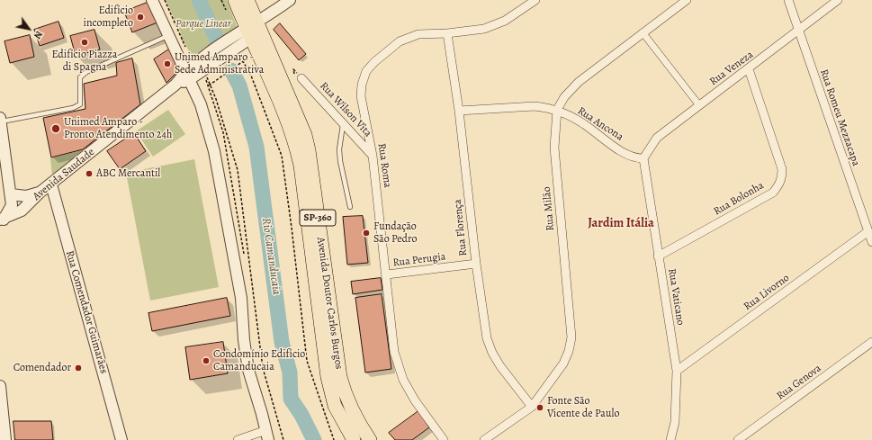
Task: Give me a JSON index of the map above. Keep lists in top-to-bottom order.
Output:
{
  "streets": {
    "main road": ["SP-360", "Avenida Doutor Carlos Burgos"],
    "street": [
      "Rua Veneza",
      "Rua Wilson Vita",
      "Rua Romeu Mezzacapa",
      "Rua Ancona",
      "Rua Roma",
      "Avenida Saudade",
      "Rua Bolonha",
      "Rua Milão",
      "Rua Florença",
      "Rua Perugia",
      "Rua Livorno",
      "Rua Vaticano",
      "Rua Comendador Guimarães",
      "Rua Genova"
    ]
  },
  "crossings": [
    ["Rua Veneza", "Rua Romeu Mezzacapa"],
    ["Rua Veneza", "Rua Ancona"],
    ["Rua Veneza", "Rua Bolonha"],
    ["Rua Veneza", "Rua Vaticano"],
    ["Rua Wilson Vita", "Rua Roma"],
    ["Rua Romeu Mezzacapa", "Rua Livorno"],
    ["Rua Ancona", "Rua Milão"],
    ["Rua Ancona", "Rua Florença"],
    ["Rua Ancona", "Rua Vaticano"],
    ["Rua Roma", "Rua Florença"],
    ["Rua Roma", "Rua Perugia"],
    ["Avenida Saudade", "Avenida Doutor Carlos Burgos"],
    ["Avenida Saudade", "Rua Comendador Guimarães"],
    ["Rua Bolonha", "Rua Vaticano"],
    ["Rua Milão", "Rua Florença"],
    ["Rua Florença", "Rua Perugia"],
    ["Rua Livorno", "Rua Vaticano"]
  ],
  "districts": ["Jardim Itália"],
  "water": ["Rio Camanducaia"],
  "parks": ["Parque Linear"],
  "places": [
    "Edifício incompleto",
    "Edifício Piazza di Spagna",
    "Unimed Amparo - Sede Administrativa",
    "Unimed Amparo - Pronto Atendimento 24h",
    "ABC Mercantil",
    "Fundação São Pedro",
    "Condomínio Edifício Camanducaia",
    "Comendador",
    "Fonte São Vicente de Paulo"
  ],
  "north": "bottom right"
}
